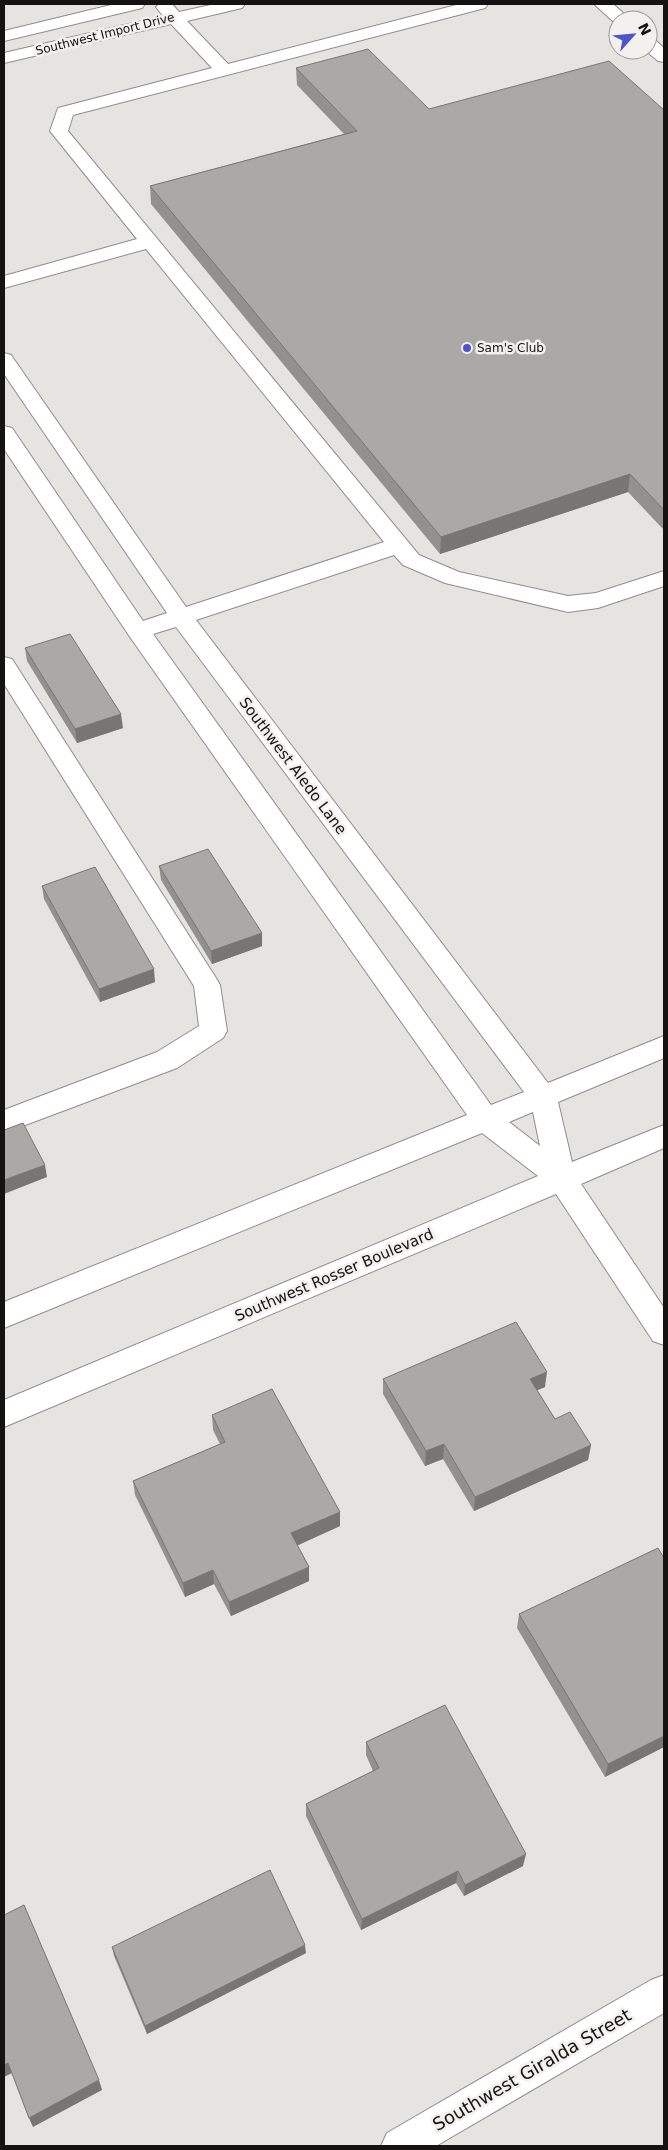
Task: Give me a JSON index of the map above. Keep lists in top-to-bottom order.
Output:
{
  "streets": {
    "street": [
      "Southwest Import Drive",
      "Southwest Aledo Lane",
      "Southwest Rosser Boulevard",
      "Southwest Giralda Street"
    ]
  },
  "crossings": [
    ["Southwest Aledo Lane", "Southwest Rosser Boulevard"]
  ],
  "places": ["Sam's Club"],
  "north": "top right"
}
